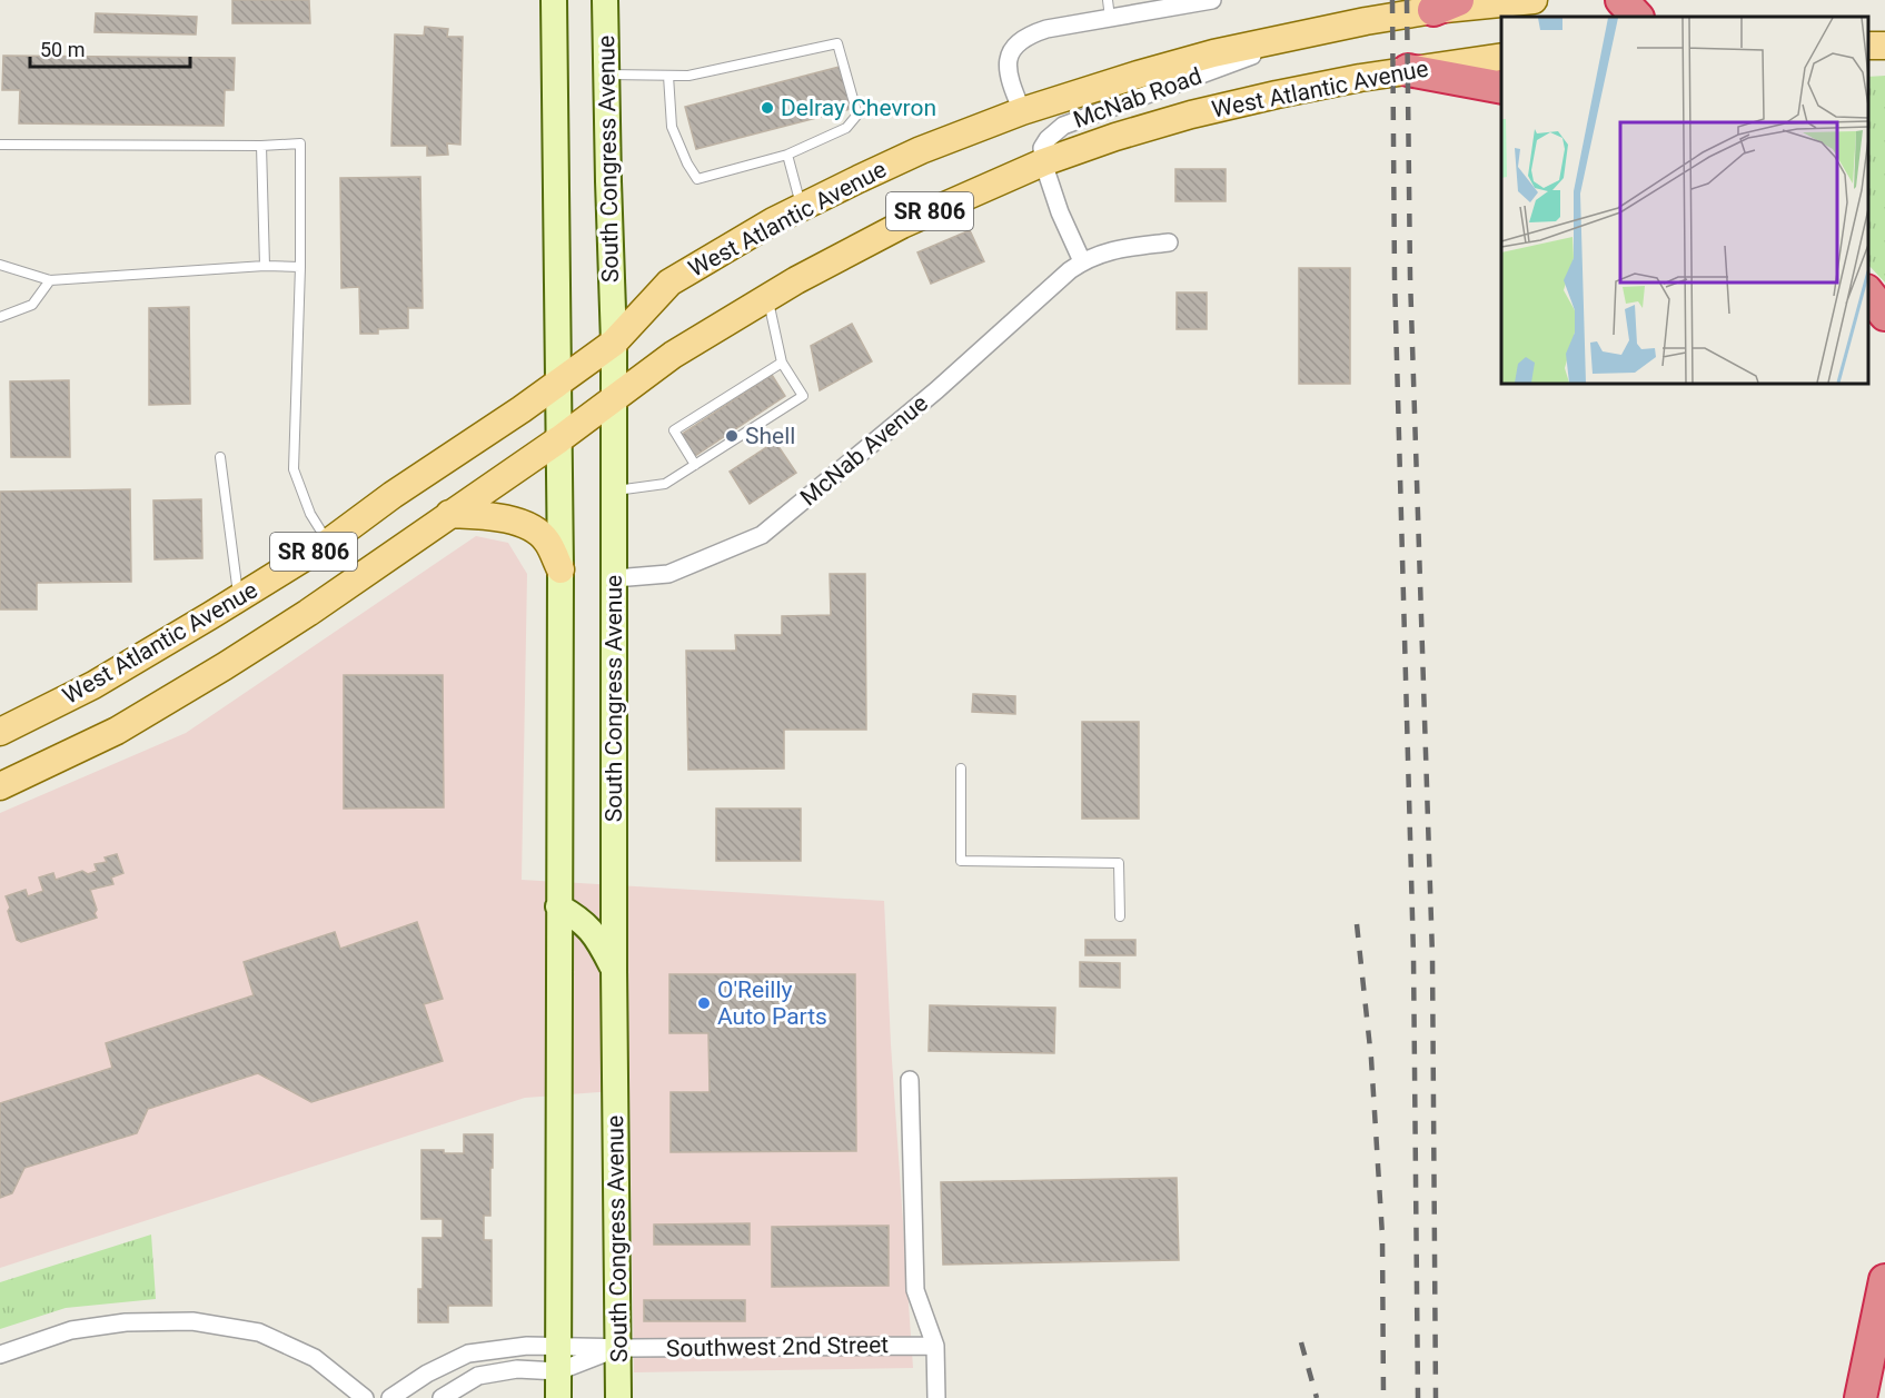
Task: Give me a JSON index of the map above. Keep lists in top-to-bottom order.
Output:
{
  "streets": {
    "main road": ["West Atlantic Avenue", "South Congress Avenue", "SR 806"],
    "street": ["McNab Road", "McNab Avenue", "Southwest 2nd Street"]
  },
  "crossings": [
    ["West Atlantic Avenue", "McNab Road"],
    ["West Atlantic Avenue", "South Congress Avenue"],
    ["South Congress Avenue", "McNab Avenue"],
    ["South Congress Avenue", "Southwest 2nd Street"]
  ],
  "places": ["Delray Chevron", "Shell", "O'Reilly Auto Parts"],
  "scale_bar": "50 m"
}
